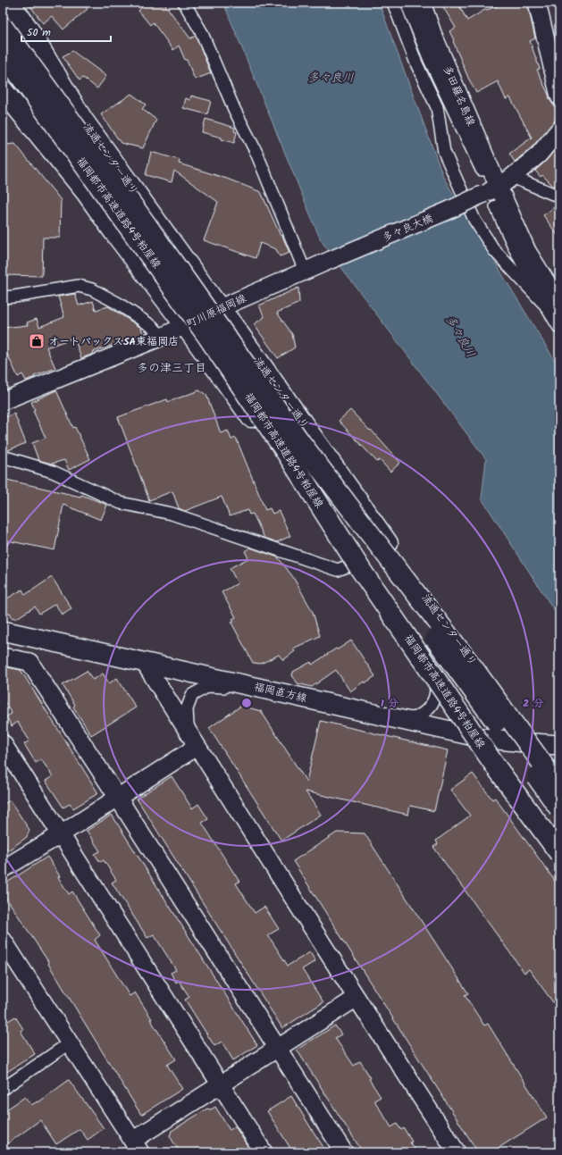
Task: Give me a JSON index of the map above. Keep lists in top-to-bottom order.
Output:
{
  "streets": {
    "highway": ["流通センター通り", "福岡都市高速道路4号粕屋線"],
    "main road": ["福岡直方線"],
    "street": ["多田羅名島線", "多々良大橋", "町川原福岡線"]
  },
  "crossings": [
    ["多田羅名島線", "多々良大橋"],
    ["流通センター通り", "町川原福岡線"],
    ["流通センター通り", "福岡直方線"],
    ["多々良大橋", "町川原福岡線"]
  ],
  "districts": ["多の津三丁目"],
  "water": ["多々良川"],
  "places": {
    "shop": ["オートバックスSA東福岡店"]
  },
  "scale_bar": "50 m",
  "rings": ["1 分", "2 分"]
}
